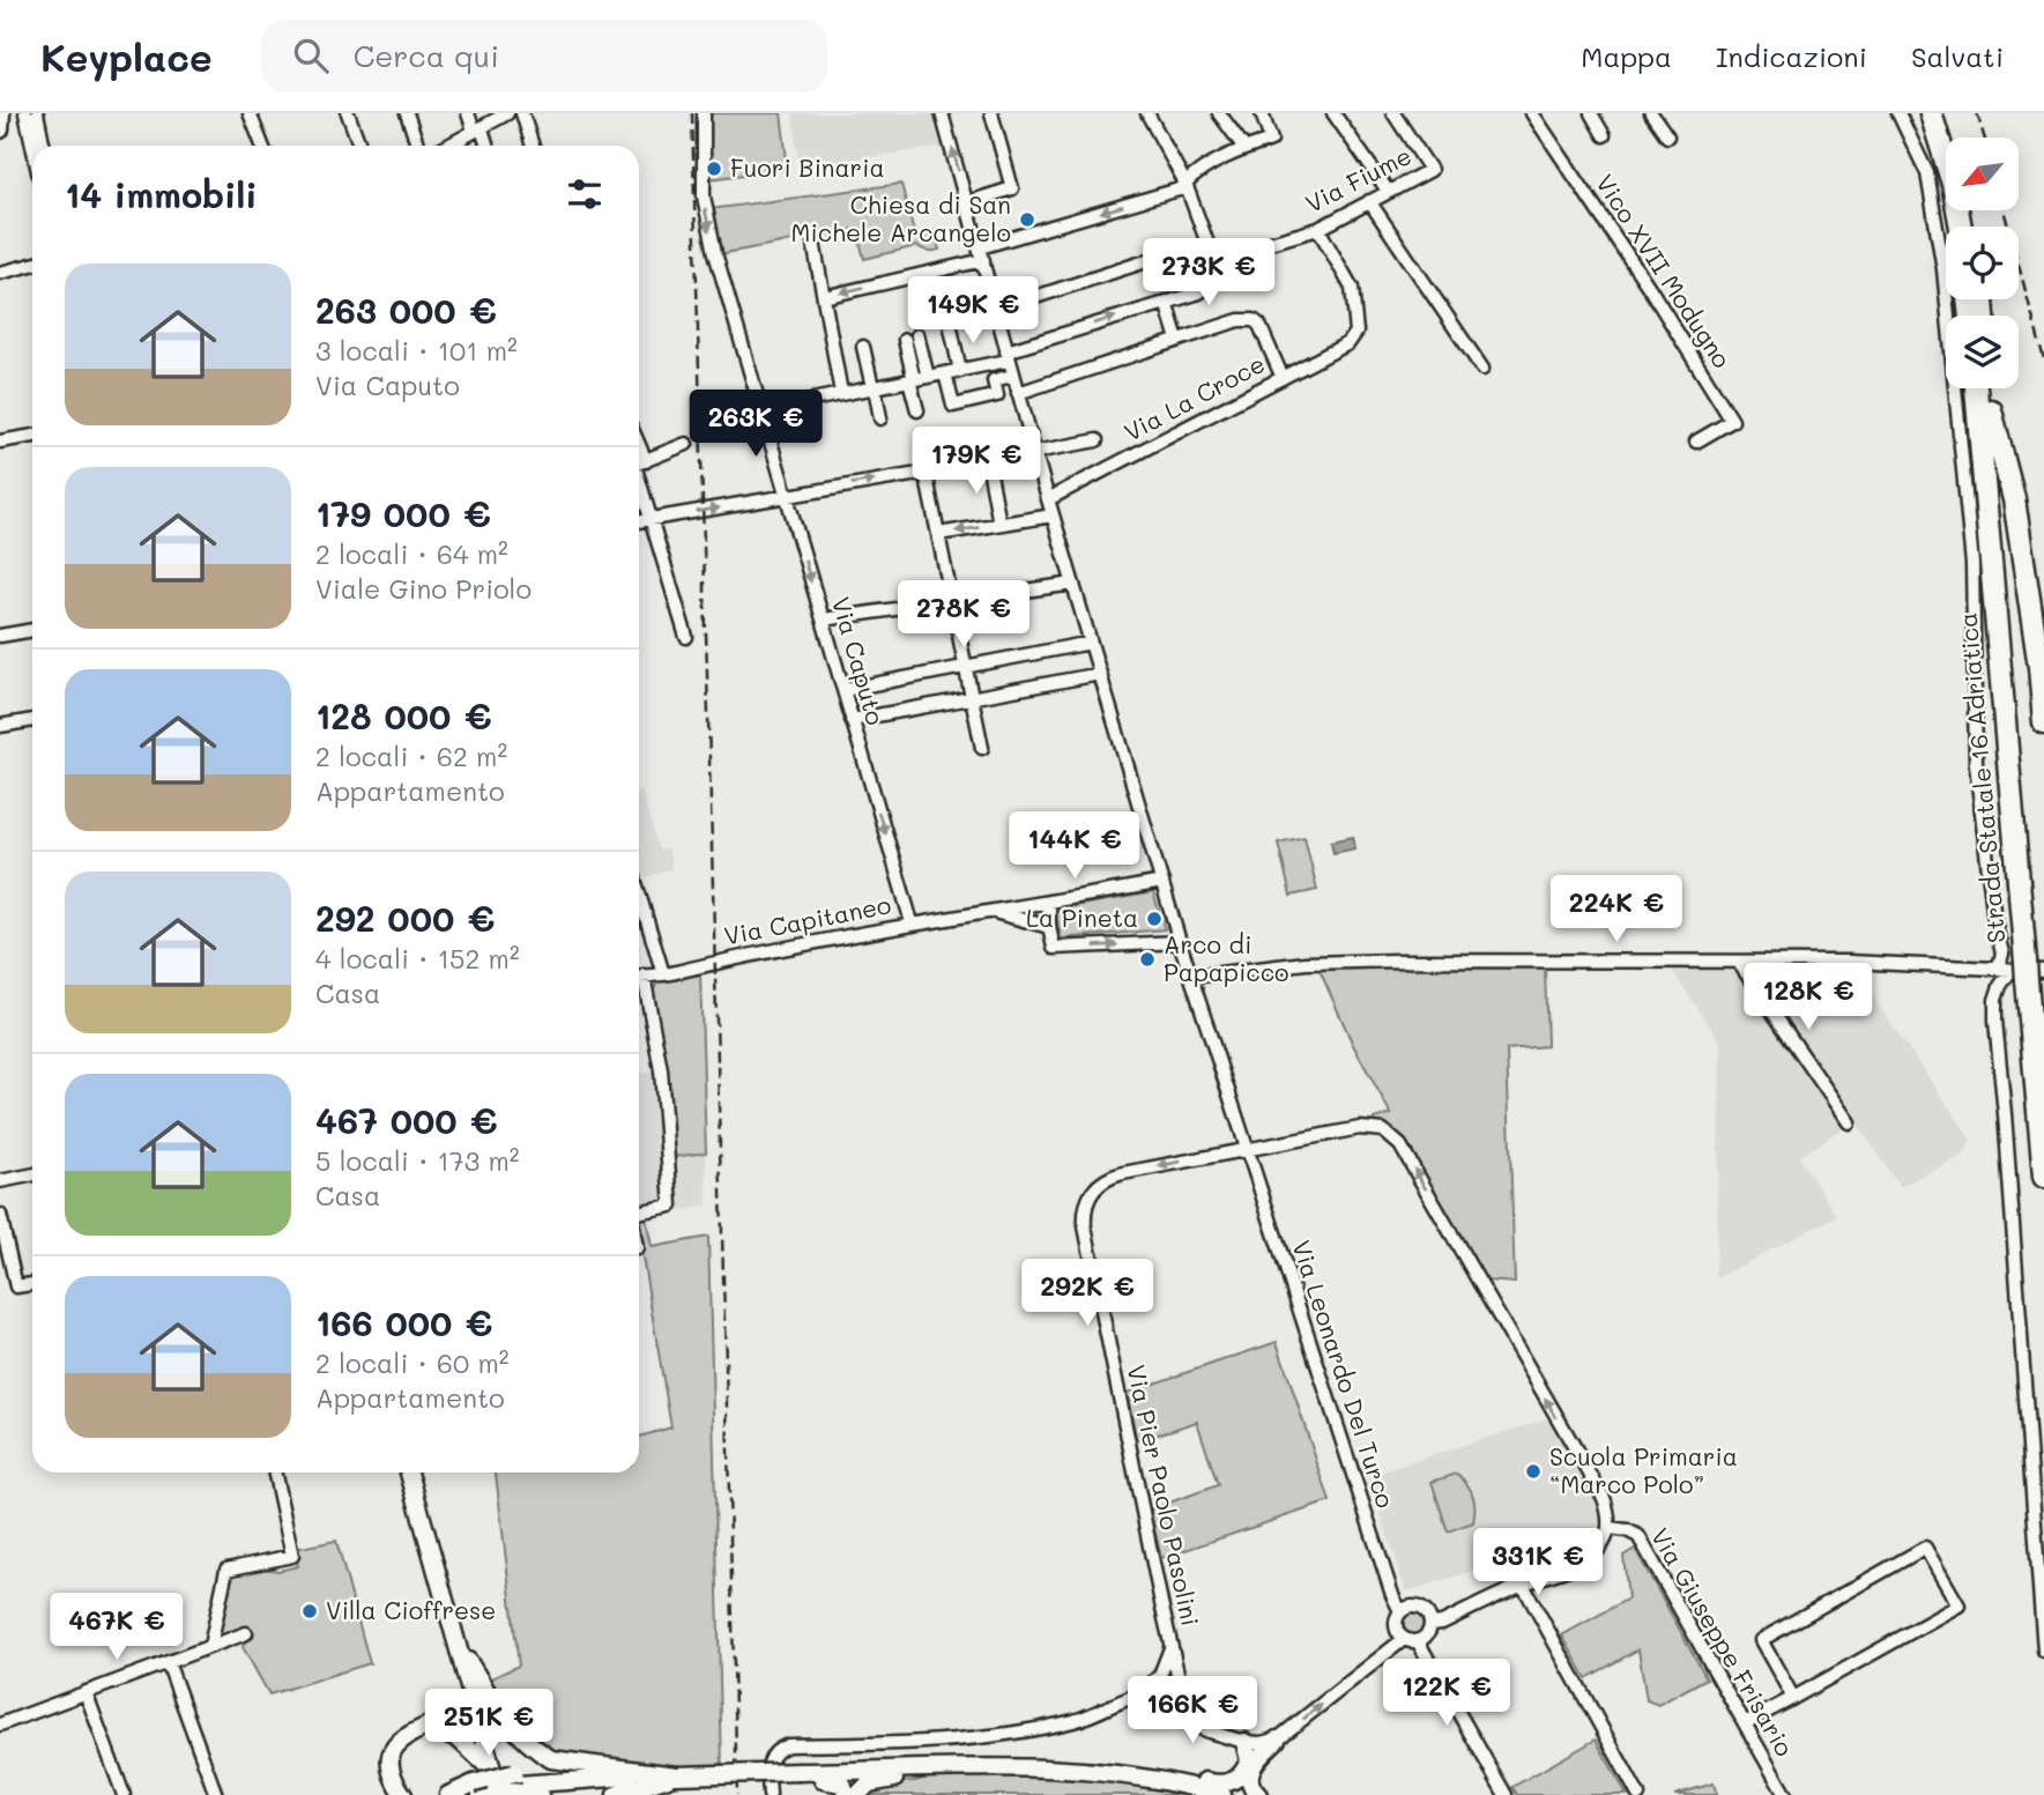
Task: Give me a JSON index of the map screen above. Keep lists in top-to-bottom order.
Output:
{
  "streets": {
    "highway": ["Strada Statale 16 Adriatica"],
    "street": [
      "Via Fiume",
      "Vico XVII Modugno",
      "Via La Croce",
      "Via Caputo",
      "Via Capitaneo",
      "Via Leonardo Del Turco",
      "Via Pier Paolo Pasolini",
      "Via Giuseppe Frisario"
    ]
  },
  "crossings": [
    ["Via Fiume", "Via La Croce"],
    ["Via La Croce", "Via Leonardo Del Turco"],
    ["Via Caputo", "Via Capitaneo"],
    ["Via Capitaneo", "Via Leonardo Del Turco"],
    ["Via Leonardo Del Turco", "Via Pier Paolo Pasolini"],
    ["Via Pier Paolo Pasolini", "Via Giuseppe Frisario"]
  ],
  "one_way": ["Via Caputo"],
  "places": [
    "Fuori Binaria",
    "Chiesa di San Michele Arcangelo",
    "La Pineta",
    "Arco di Papapicco",
    "Scuola Primaria “Marco Polo”",
    "Villa Cioffrese"
  ],
  "north": "bottom left",
  "page": {
    "header": "Keyplace",
    "search": "Cerca qui",
    "nav": ["Mappa", "Indicazioni", "Salvati"],
    "heading": "14 immobili",
    "price": [
      "273K €",
      "149K €",
      "263K €",
      "179K €",
      "278K €",
      "144K €",
      "224K €",
      "128K €",
      "292K €",
      "331K €",
      "467K €",
      "122K €",
      "166K €",
      "251K €"
    ],
    "list": [
      {
        "name": "263 000 €",
        "note": "3 locali · 101 m² · Via Caputo"
      },
      {
        "name": "179 000 €",
        "note": "2 locali · 64 m² · Viale Gino Priolo"
      },
      {
        "name": "128 000 €",
        "note": "2 locali · 62 m² · Appartamento"
      },
      {
        "name": "292 000 €",
        "note": "4 locali · 152 m² · Casa"
      },
      {
        "name": "467 000 €",
        "note": "5 locali · 173 m² · Casa"
      },
      {
        "name": "166 000 €",
        "note": "2 locali · 60 m² · Appartamento"
      }
    ]
  }
}
